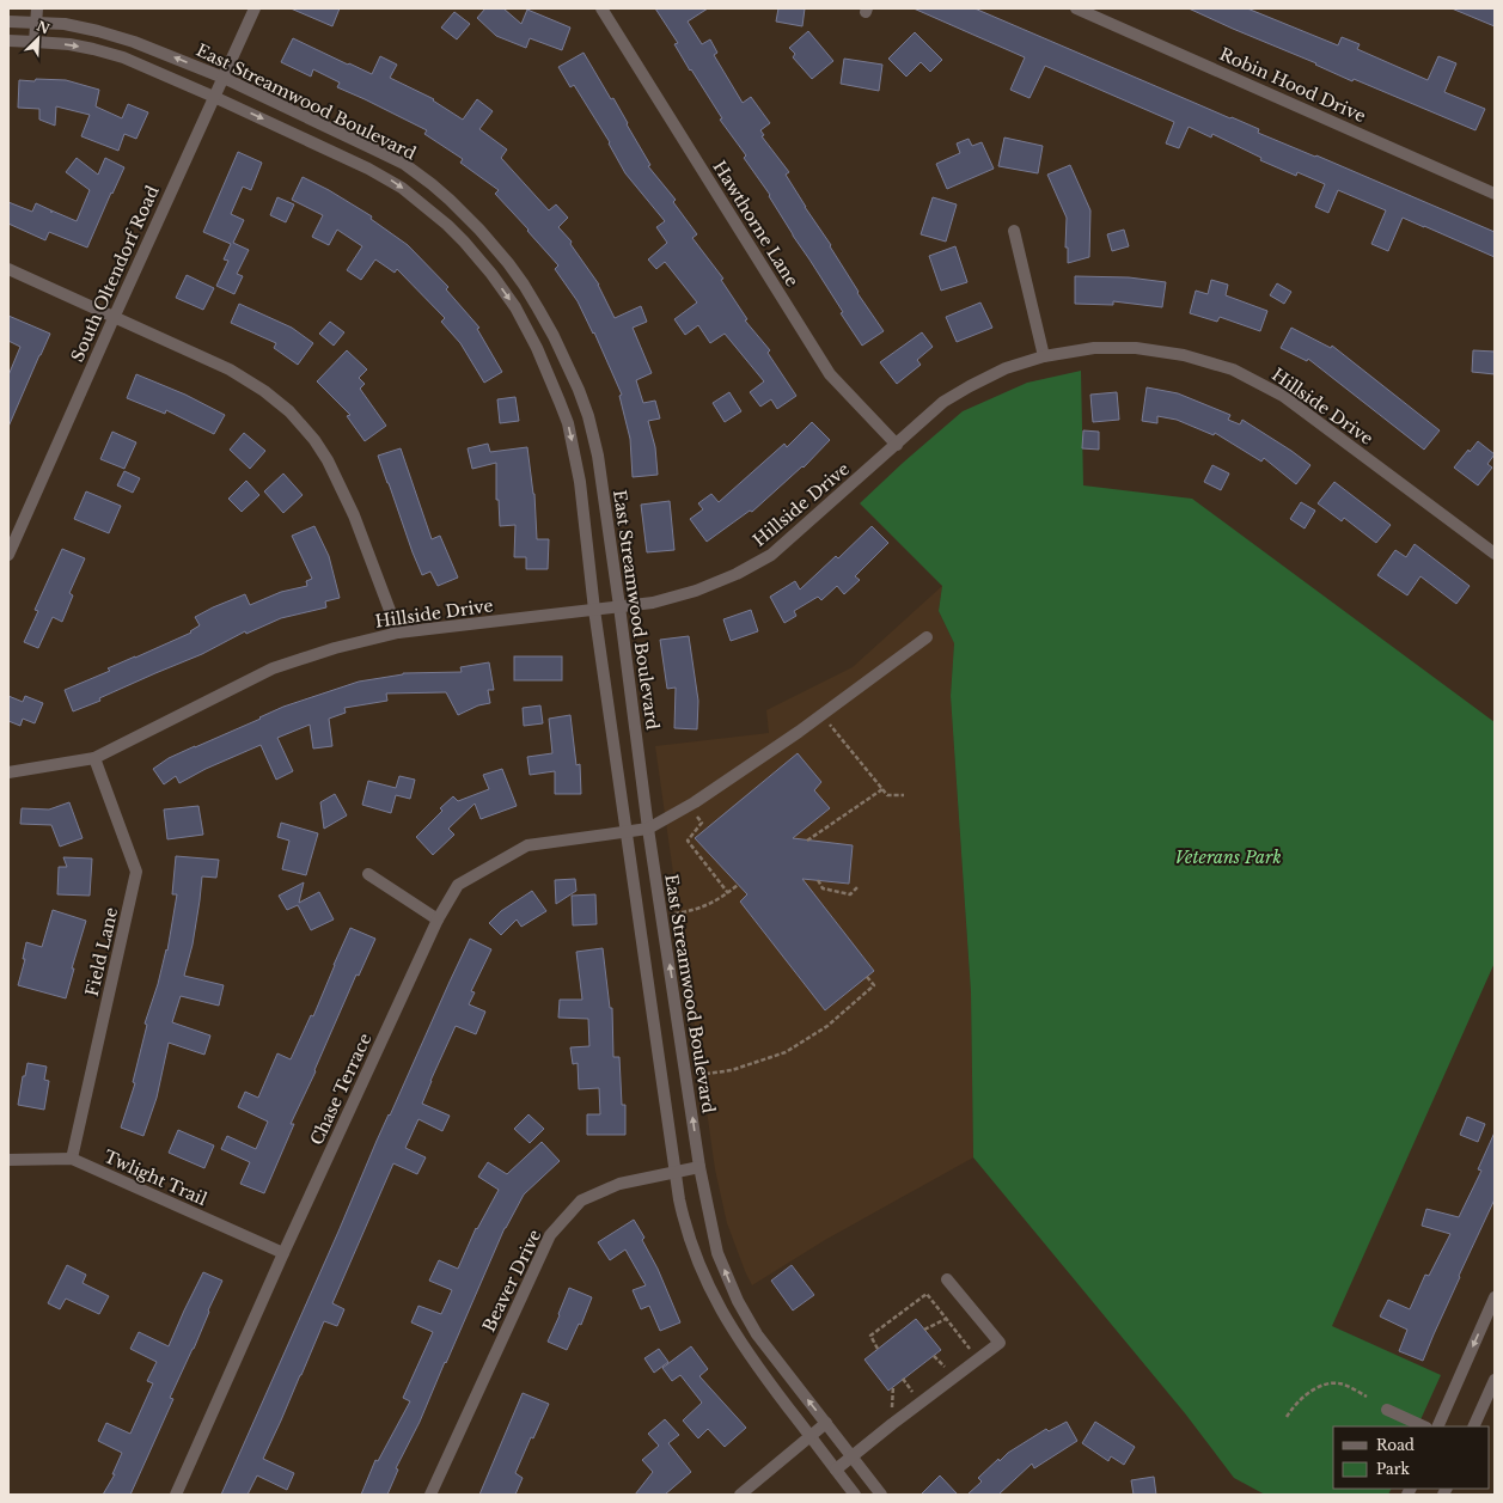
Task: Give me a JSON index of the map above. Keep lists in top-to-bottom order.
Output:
{
  "streets": {
    "street": [
      "Robin Hood Drive",
      "East Streamwood Boulevard",
      "Hawthorne Lane",
      "South Oltendorf Road",
      "Hillside Drive",
      "Field Lane",
      "Chase Terrace",
      "Twlight Trail",
      "Beaver Drive"
    ]
  },
  "crossings": [
    ["East Streamwood Boulevard", "South Oltendorf Road"],
    ["East Streamwood Boulevard", "Hillside Drive"],
    ["East Streamwood Boulevard", "Chase Terrace"],
    ["East Streamwood Boulevard", "Beaver Drive"],
    ["Hawthorne Lane", "Hillside Drive"],
    ["Hillside Drive", "Field Lane"],
    ["Field Lane", "Twlight Trail"],
    ["Chase Terrace", "Twlight Trail"]
  ],
  "parks": ["Veterans Park"],
  "legend": ["Road", "Park"],
  "north": "top right"
}
